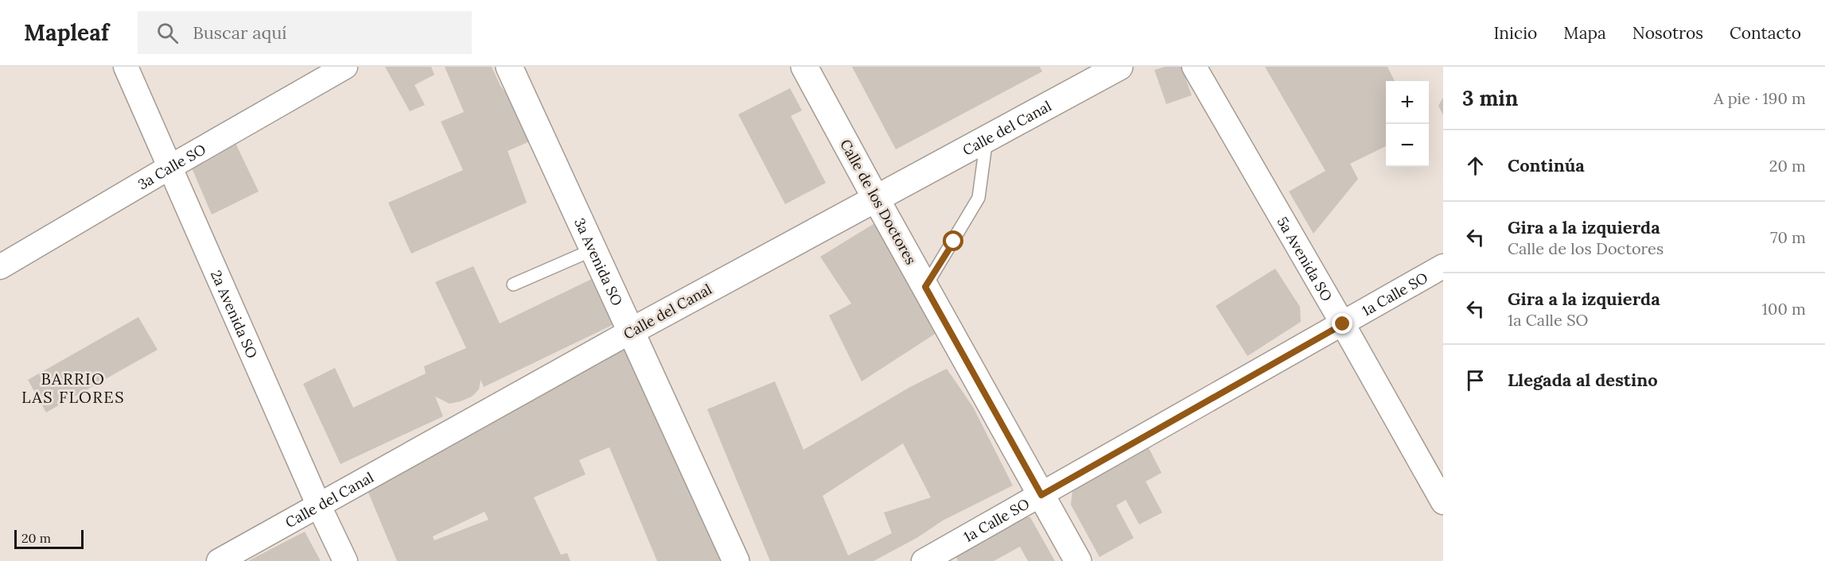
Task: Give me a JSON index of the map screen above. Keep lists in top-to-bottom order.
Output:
{
  "streets": {
    "main road": ["Calle del Canal", "Calle de los Doctores", "3a Avenida SO"],
    "street": [
      "3a Calle SO",
      "5a Avenida SO",
      "1a Calle SO",
      "2a Avenida SO"
    ]
  },
  "crossings": [
    ["Calle del Canal", "Calle de los Doctores"],
    ["Calle del Canal", "3a Avenida SO"],
    ["Calle del Canal", "2a Avenida SO"],
    ["3a Calle SO", "2a Avenida SO"],
    ["Calle de los Doctores", "1a Calle SO"],
    ["5a Avenida SO", "1a Calle SO"]
  ],
  "districts": ["BARRIO LAS FLORES"],
  "scale_bar": "20 m",
  "page": {
    "header": "Mapleaf",
    "search": "Buscar aquí",
    "nav": [
      "Inicio",
      "Mapa",
      "Nosotros",
      "Contacto"
    ],
    "heading": ["3 min", "A pie · 190 m"],
    "map_buttons": ["+", "−"],
    "list": [
      ["Continúa", "20 m"],
      ["Gira a la izquierda", "Calle de los Doctores", "70 m"],
      ["Gira a la izquierda", "1a Calle SO", "100 m"],
      "Llegada al destino"
    ],
    "scale": "20 m"
  }
}
